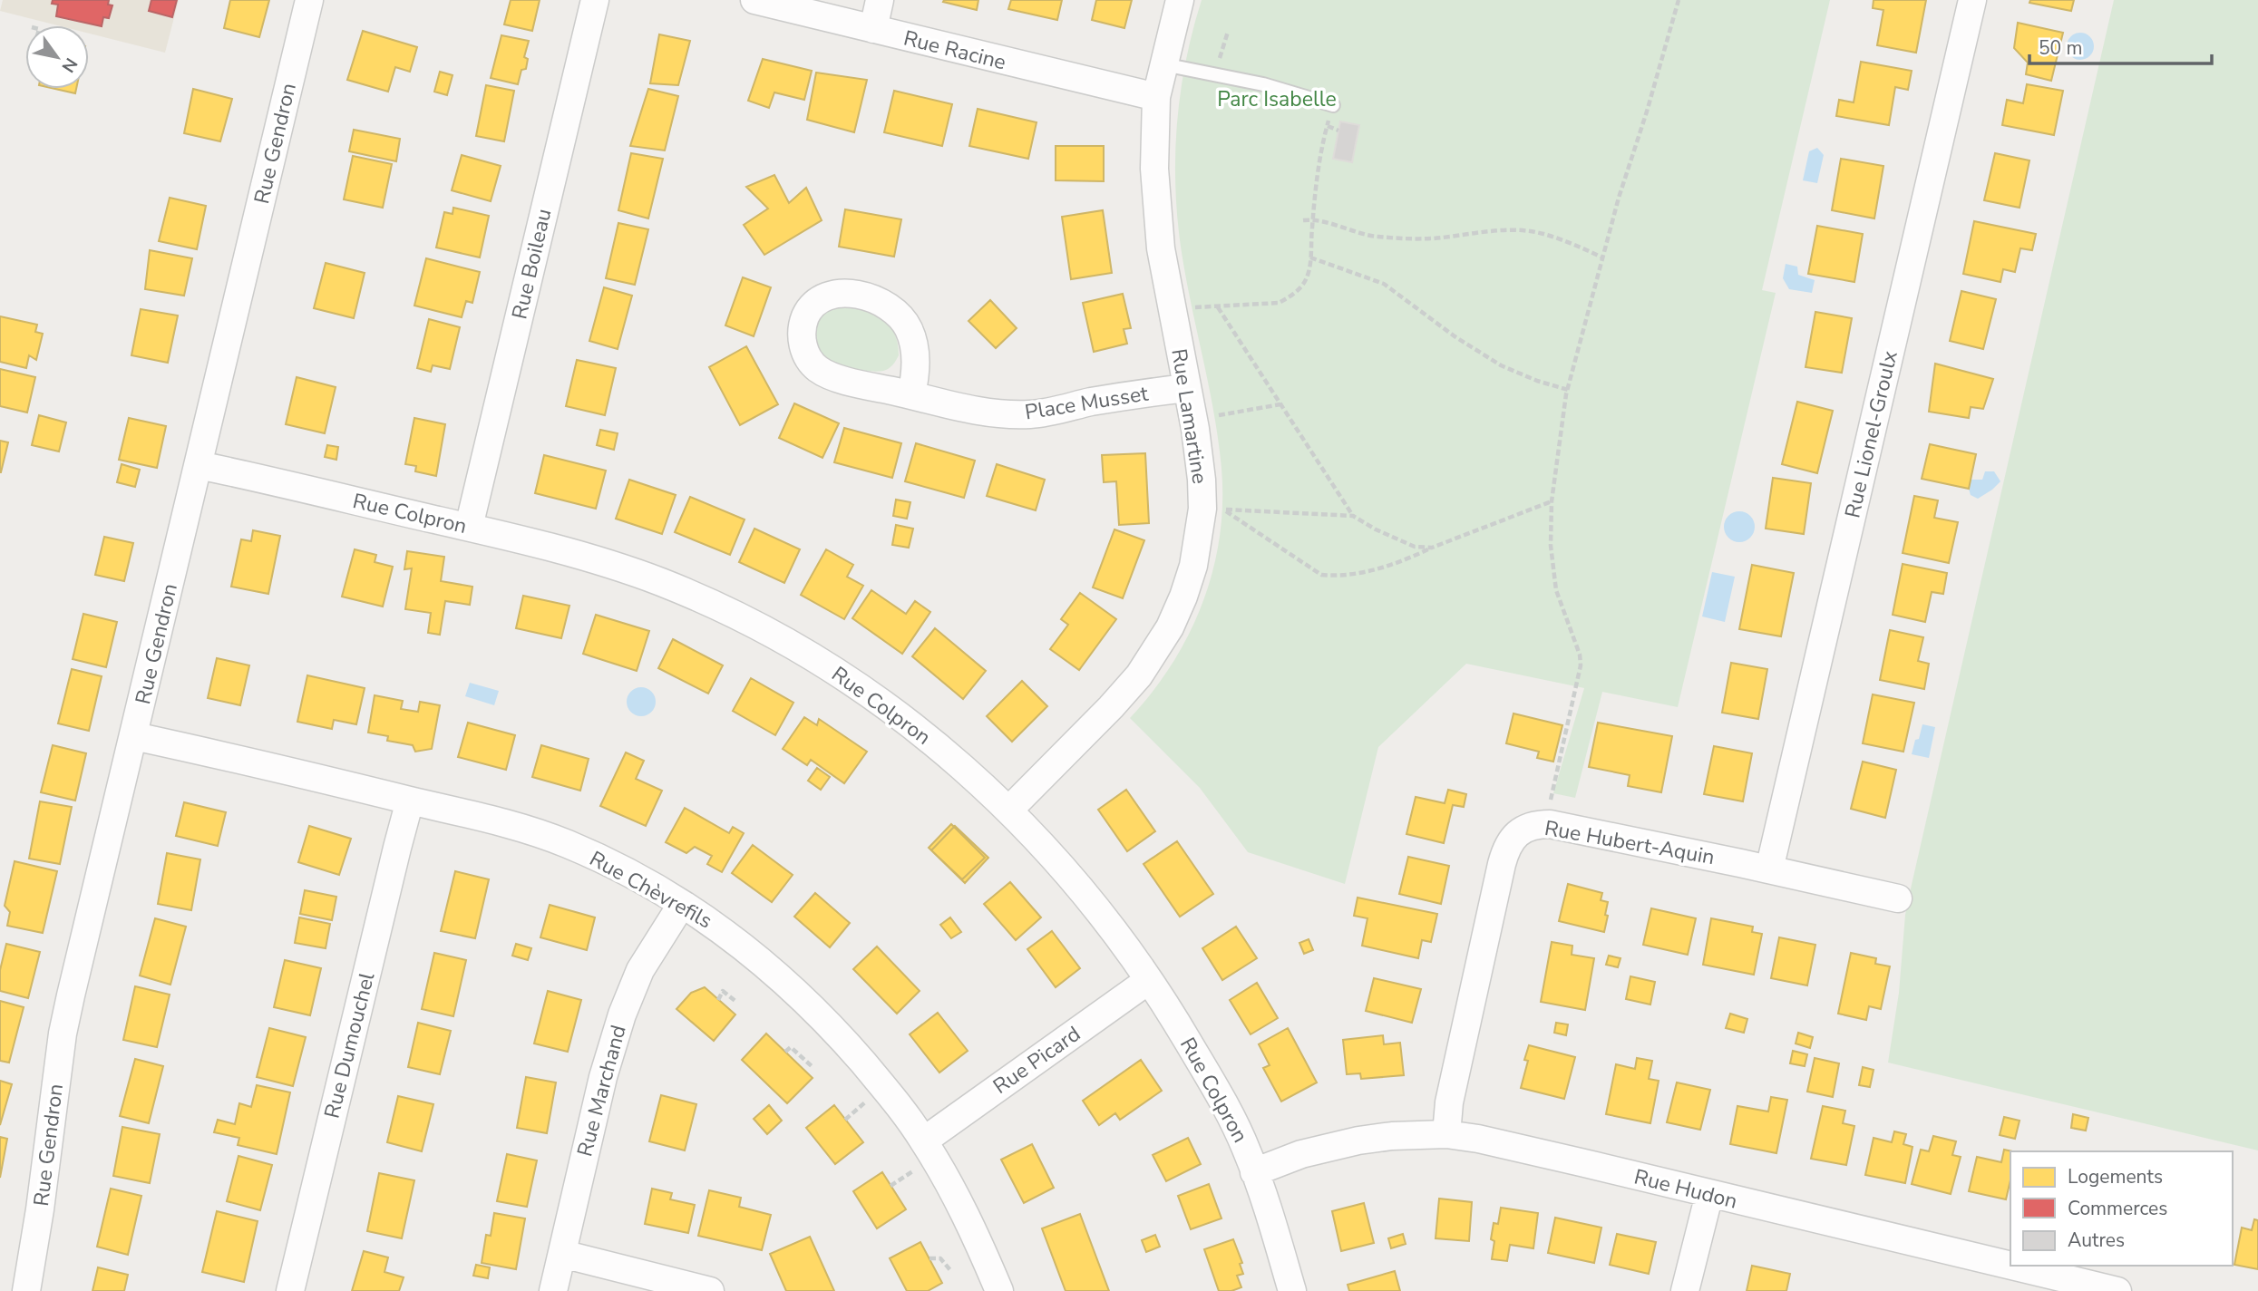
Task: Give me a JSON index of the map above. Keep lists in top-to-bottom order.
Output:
{
  "streets": {
    "street": [
      "Rue Racine",
      "Rue Gendron",
      "Rue Boileau",
      "Place Musset",
      "Rue Lamartine",
      "Rue Lionel-Groulx",
      "Rue Colpron",
      "Rue Hubert-Aquin",
      "Rue Chèvrefils",
      "Rue Dumouchel",
      "Rue Picard",
      "Rue Marchand",
      "Rue Hudon"
    ]
  },
  "crossings": [
    ["Rue Racine", "Rue Lamartine"],
    ["Rue Gendron", "Rue Colpron"],
    ["Rue Gendron", "Rue Chèvrefils"],
    ["Rue Boileau", "Rue Colpron"],
    ["Place Musset", "Rue Lamartine"],
    ["Rue Lamartine", "Rue Colpron"],
    ["Rue Lionel-Groulx", "Rue Hubert-Aquin"],
    ["Rue Colpron", "Rue Picard"],
    ["Rue Colpron", "Rue Hudon"],
    ["Rue Hubert-Aquin", "Rue Hudon"],
    ["Rue Chèvrefils", "Rue Dumouchel"],
    ["Rue Chèvrefils", "Rue Picard"],
    ["Rue Chèvrefils", "Rue Marchand"]
  ],
  "parks": ["Parc Isabelle"],
  "legend": ["Logements", "Commerces", "Autres"],
  "scale_bar": "50 m",
  "north": "bottom right"
}
